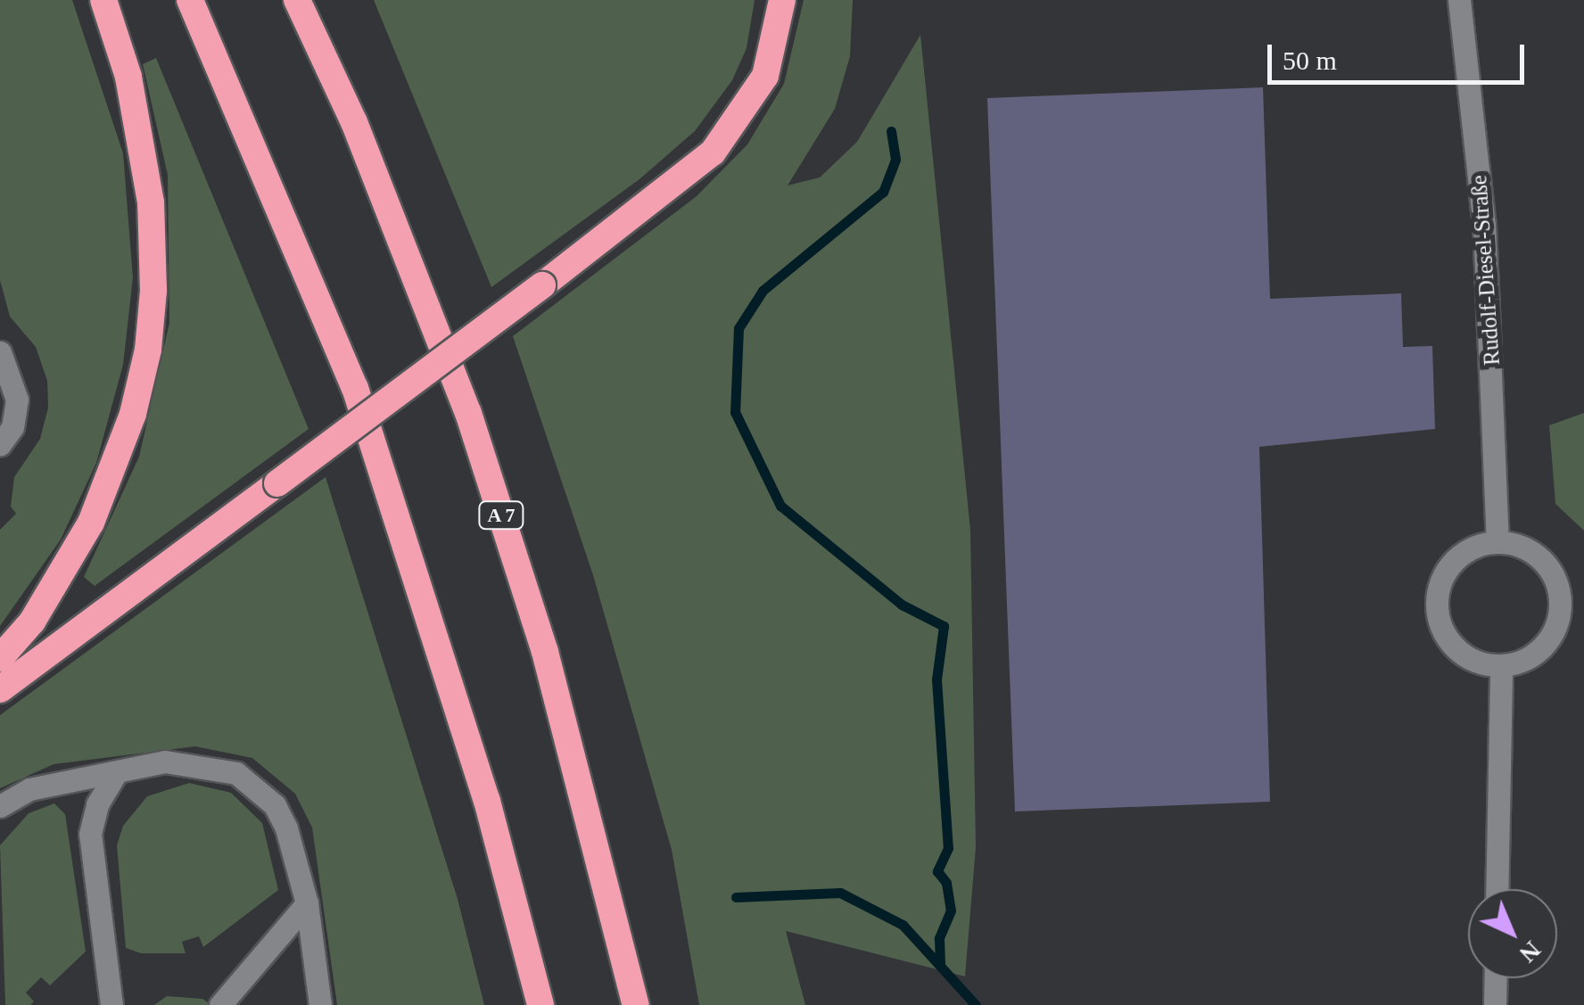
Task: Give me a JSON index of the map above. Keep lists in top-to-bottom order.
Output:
{
  "streets": {
    "highway": ["A 7"],
    "street": ["Rudolf-Diesel-Straße"]
  },
  "scale_bar": "50 m",
  "north": "bottom right"
}
